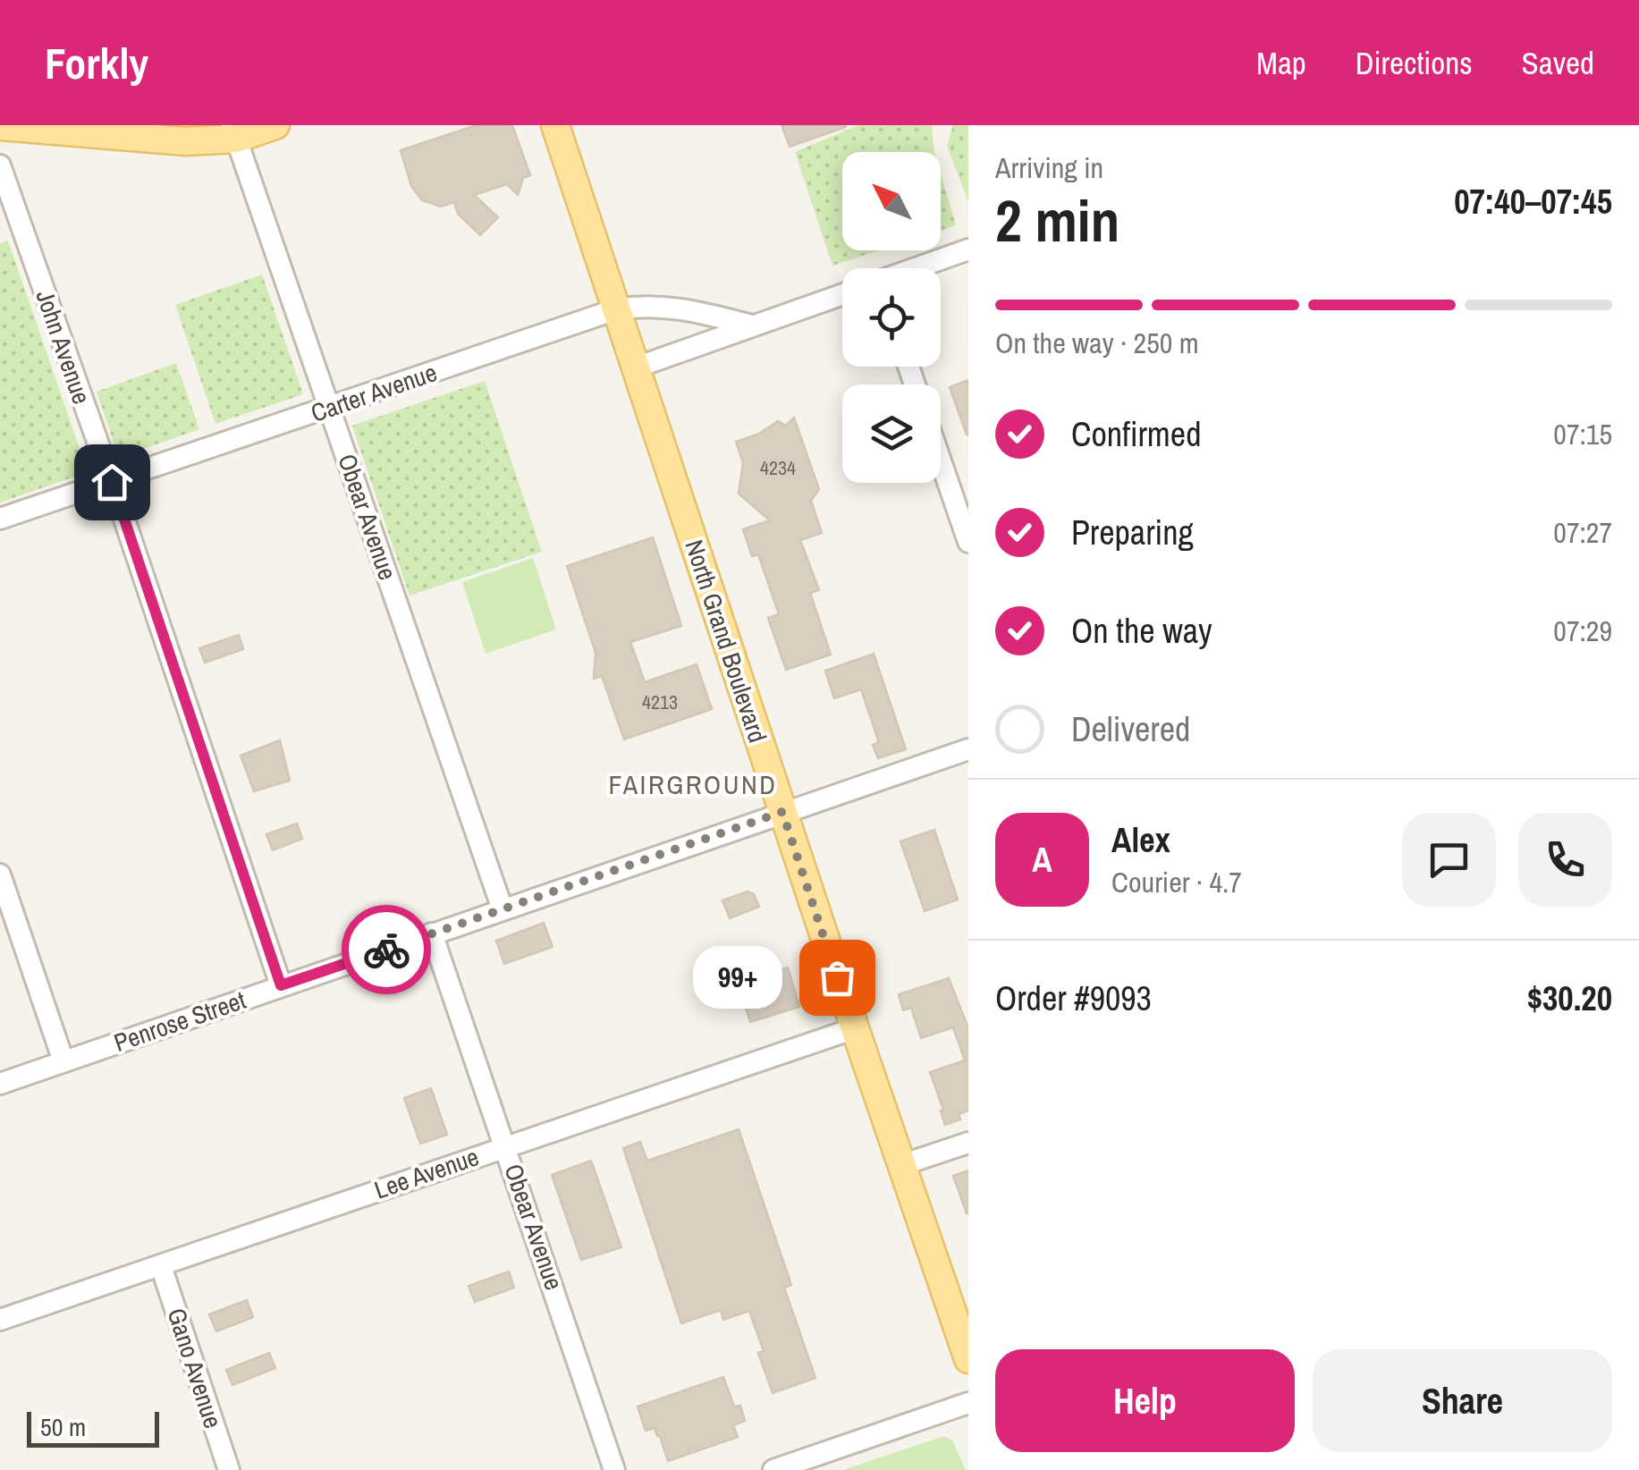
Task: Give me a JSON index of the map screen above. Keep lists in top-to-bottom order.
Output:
{
  "streets": {
    "main road": ["North Grand Boulevard"],
    "street": [
      "John Avenue",
      "Carter Avenue",
      "Obear Avenue",
      "Penrose Street",
      "Lee Avenue",
      "Gano Avenue"
    ]
  },
  "crossings": [
    ["John Avenue", "Carter Avenue"],
    ["John Avenue", "Penrose Street"],
    ["Carter Avenue", "Obear Avenue"],
    ["Carter Avenue", "North Grand Boulevard"],
    ["Obear Avenue", "Penrose Street"],
    ["Obear Avenue", "Lee Avenue"],
    ["North Grand Boulevard", "Penrose Street"],
    ["North Grand Boulevard", "Lee Avenue"],
    ["Lee Avenue", "Gano Avenue"]
  ],
  "districts": ["FAIRGROUND"],
  "places": ["99+"],
  "house_numbers": ["4234", "4213"],
  "scale_bar": "50 m",
  "north": "top left",
  "page": {
    "header": "Forkly",
    "nav": ["Map", "Directions", "Saved"],
    "heading": ["2 min", "Arriving in", "07:40–07:45"],
    "panel": [
      "Alex",
      "Courier · 4.7",
      "Order #9093",
      "$30.20"
    ],
    "bar": "On the way · 250 m",
    "list": [
      ["Confirmed", "07:15"],
      ["Preparing", "07:27"],
      ["On the way", "07:29"],
      "Delivered"
    ],
    "round": "A",
    "bubble": "99+",
    "buttons": ["Help", "Share"],
    "scale": "50 m"
  }
}
